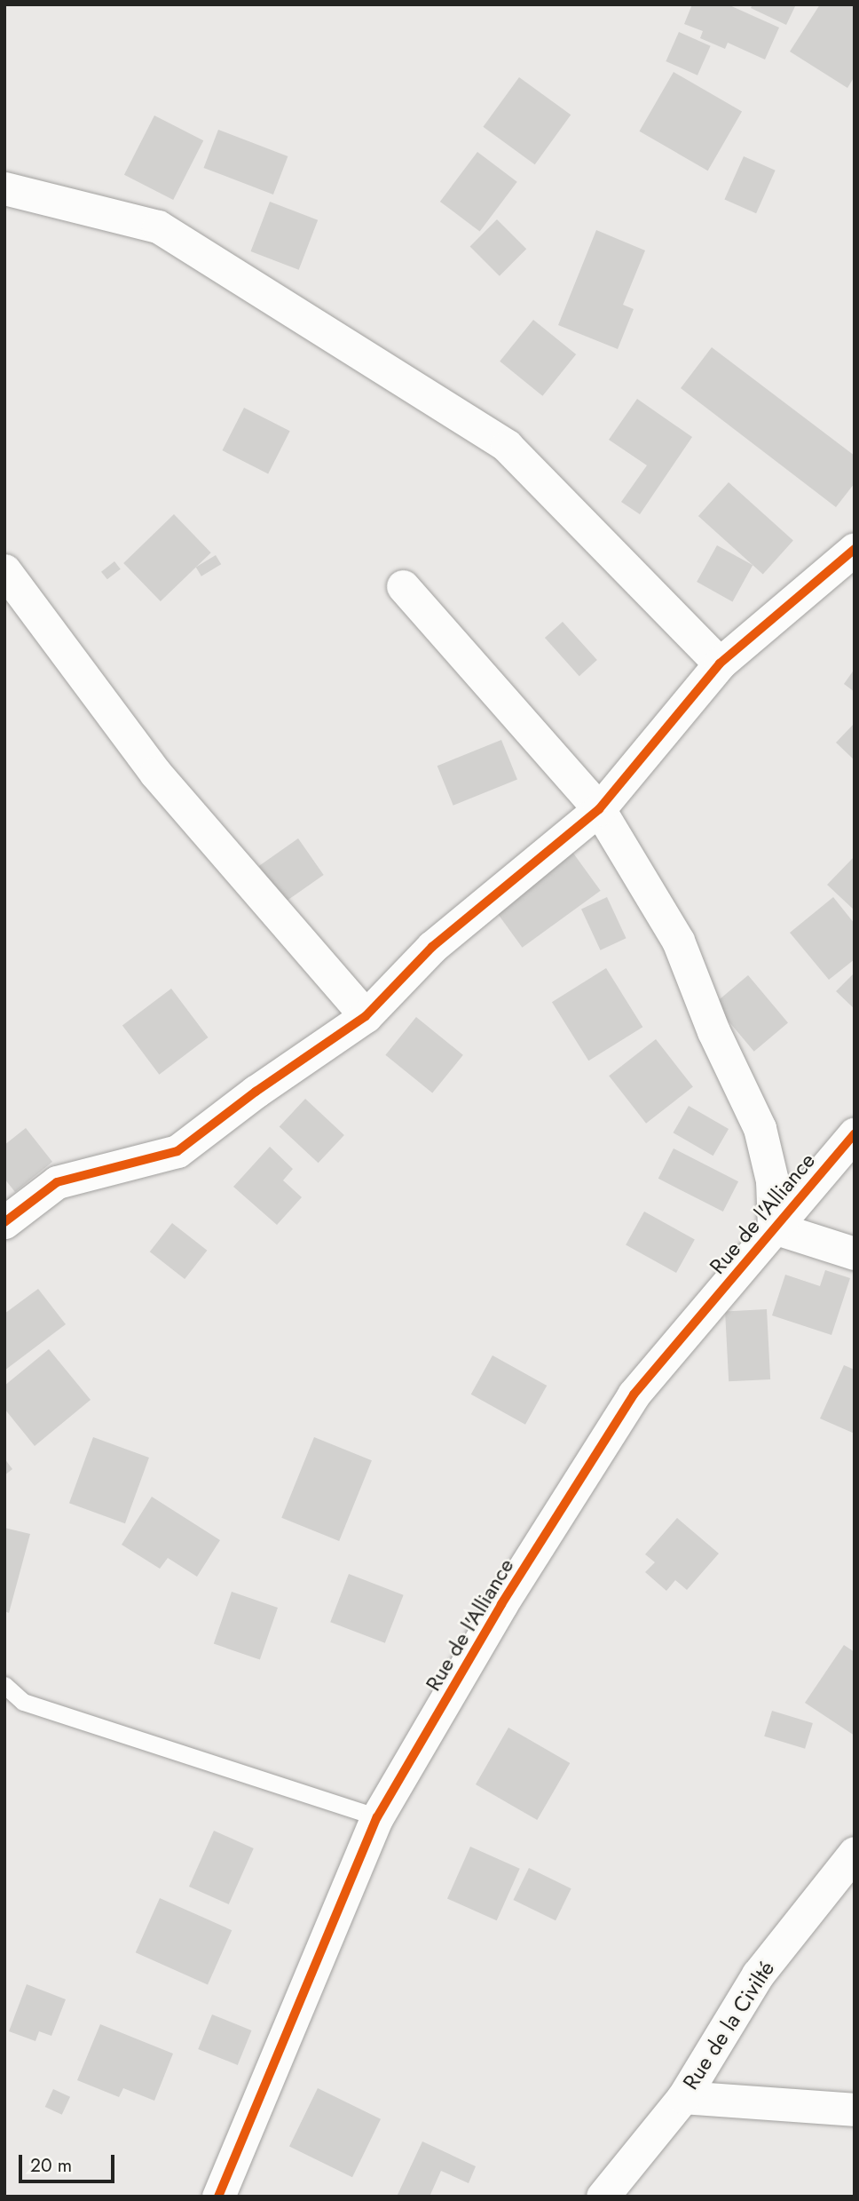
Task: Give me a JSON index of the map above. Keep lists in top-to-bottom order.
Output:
{
  "streets": {
    "street": ["Rue de l'Alliance", "Rue de la Civilté"]
  },
  "scale_bar": "20 m"
}
